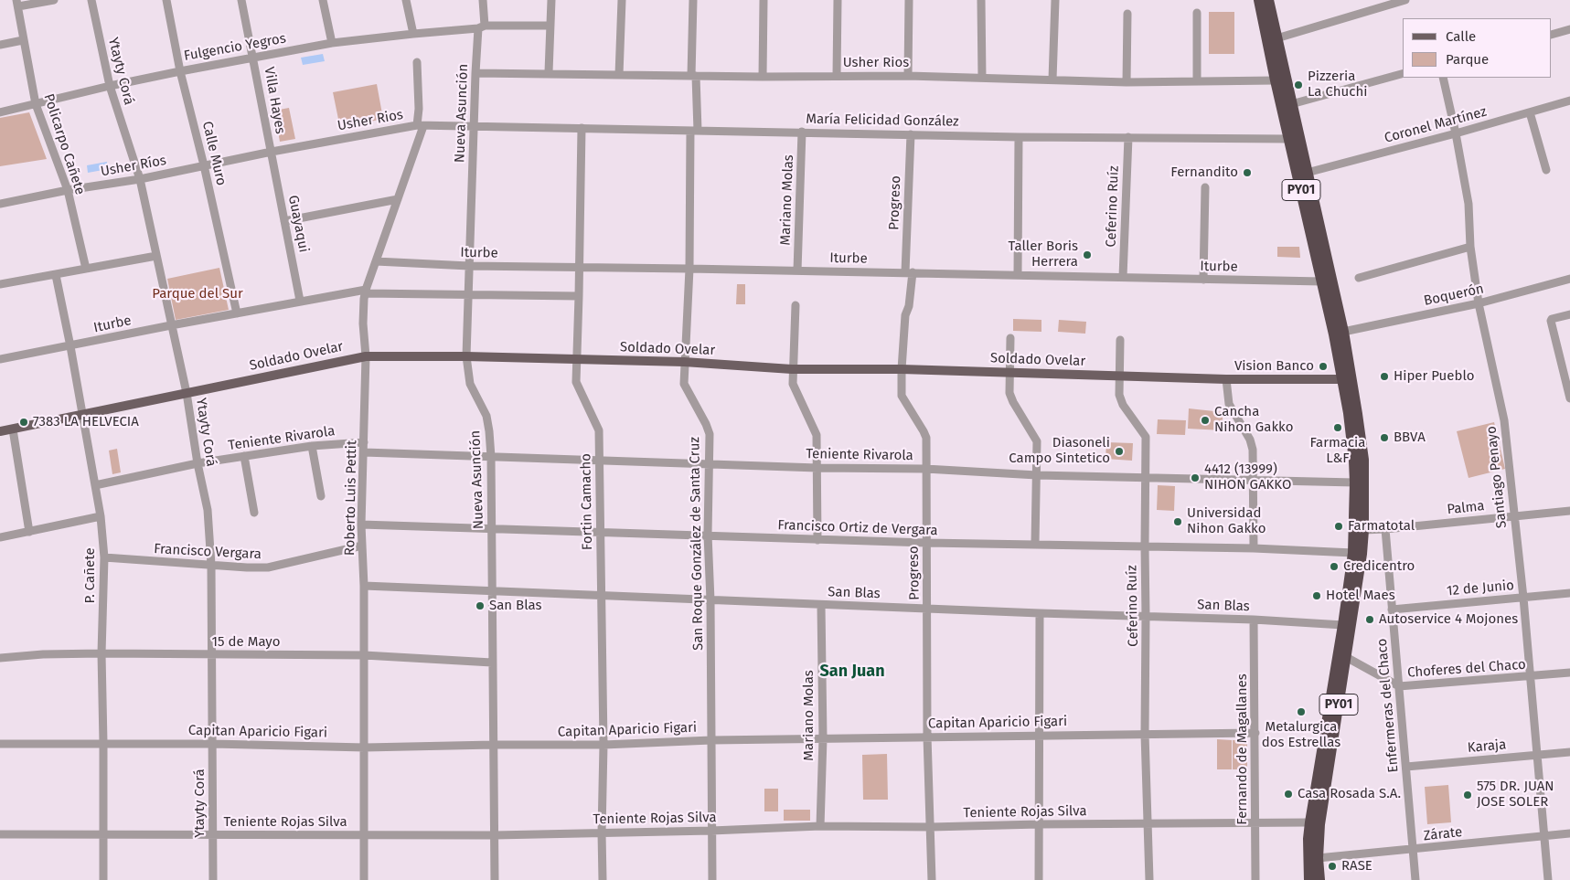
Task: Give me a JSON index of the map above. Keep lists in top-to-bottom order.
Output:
{
  "streets": {
    "highway": ["PY01"],
    "main road": ["Soldado Ovelar"],
    "street": [
      "Fulgencio Yegros",
      "Usher Rios",
      "Ytayty Corá",
      "Villa Hayes",
      "Nueva Asunción",
      "María Felicidad González",
      "Coronel Martínez",
      "Policarpo Cañete",
      "Calle Muro",
      "Usher Ríos",
      "Mariano Molas",
      "Progreso",
      "Ceferino Ruíz",
      "Guayaqui",
      "Iturbe",
      "Boquerón",
      "Teniente Rivarola",
      "Santiago Penayo",
      "Roberto Luis Pettit",
      "Fortin Camacho",
      "Palma",
      "Francisco Ortiz de Vergara",
      "San Roque González de Santa Cruz",
      "Francisco Vergara",
      "P. Cañete",
      "12 de Junio",
      "San Blas",
      "15 de Mayo",
      "Choferes del Chaco",
      "Enfermeras del Chaco",
      "Capitan Aparicio Figari",
      "Karaja",
      "Fernando de Magallanes",
      "Teniente Rojas Silva",
      "Zárate"
    ]
  },
  "crossings": [
    ["Fulgencio Yegros", "Ytayty Corá"],
    ["Fulgencio Yegros", "Villa Hayes"],
    ["Fulgencio Yegros", "Nueva Asunción"],
    ["Fulgencio Yegros", "Policarpo Cañete"],
    ["Fulgencio Yegros", "Calle Muro"],
    ["Usher Rios", "Villa Hayes"],
    ["Usher Rios", "Nueva Asunción"],
    ["Usher Rios", "María Felicidad González"],
    ["Usher Rios", "Usher Ríos"],
    ["Usher Rios", "PY01"],
    ["Usher Rios", "Guayaqui"],
    ["Usher Rios", "Roberto Luis Pettit"],
    ["Usher Rios", "San Roque González de Santa Cruz"],
    ["Ytayty Corá", "Usher Ríos"],
    ["Ytayty Corá", "Iturbe"],
    ["Ytayty Corá", "Soldado Ovelar"],
    ["Ytayty Corá", "Teniente Rivarola"],
    ["Ytayty Corá", "Francisco Vergara"],
    ["Ytayty Corá", "15 de Mayo"],
    ["Ytayty Corá", "Capitan Aparicio Figari"],
    ["Ytayty Corá", "Teniente Rojas Silva"],
    ["Villa Hayes", "Usher Ríos"],
    ["Villa Hayes", "Guayaqui"],
    ["Nueva Asunción", "María Felicidad González"],
    ["Nueva Asunción", "Iturbe"],
    ["Nueva Asunción", "Soldado Ovelar"],
    ["Nueva Asunción", "Teniente Rivarola"],
    ["Nueva Asunción", "Francisco Ortiz de Vergara"],
    ["Nueva Asunción", "San Blas"],
    ["Nueva Asunción", "15 de Mayo"],
    ["Nueva Asunción", "Capitan Aparicio Figari"],
    ["Nueva Asunción", "Teniente Rojas Silva"],
    ["María Felicidad González", "PY01"],
    ["María Felicidad González", "Mariano Molas"],
    ["María Felicidad González", "Progreso"],
    ["María Felicidad González", "Ceferino Ruíz"],
    ["María Felicidad González", "Fortin Camacho"],
    ["María Felicidad González", "San Roque González de Santa Cruz"],
    ["Coronel Martínez", "PY01"],
    ["Coronel Martínez", "Santiago Penayo"],
    ["Policarpo Cañete", "Usher Ríos"],
    ["Calle Muro", "Usher Ríos"],
    ["Calle Muro", "Iturbe"],
    ["Usher Ríos", "Guayaqui"],
    ["PY01", "Iturbe"],
    ["PY01", "Boquerón"],
    ["PY01", "Soldado Ovelar"],
    ["PY01", "Teniente Rivarola"],
    ["PY01", "Palma"],
    ["PY01", "Francisco Ortiz de Vergara"],
    ["PY01", "San Blas"],
    ["PY01", "Choferes del Chaco"],
    ["PY01", "Teniente Rojas Silva"],
    ["PY01", "Zárate"],
    ["Mariano Molas", "Iturbe"],
    ["Mariano Molas", "San Blas"],
    ["Mariano Molas", "Capitan Aparicio Figari"],
    ["Mariano Molas", "Teniente Rojas Silva"],
    ["Progreso", "Iturbe"],
    ["Progreso", "Soldado Ovelar"],
    ["Progreso", "Teniente Rivarola"],
    ["Progreso", "Francisco Ortiz de Vergara"],
    ["Progreso", "San Blas"],
    ["Progreso", "Capitan Aparicio Figari"],
    ["Progreso", "Teniente Rojas Silva"],
    ["Ceferino Ruíz", "Iturbe"],
    ["Ceferino Ruíz", "Soldado Ovelar"],
    ["Ceferino Ruíz", "Teniente Rivarola"],
    ["Ceferino Ruíz", "Francisco Ortiz de Vergara"],
    ["Ceferino Ruíz", "San Blas"],
    ["Ceferino Ruíz", "Capitan Aparicio Figari"],
    ["Ceferino Ruíz", "Teniente Rojas Silva"],
    ["Guayaqui", "Iturbe"],
    ["Iturbe", "Roberto Luis Pettit"],
    ["Iturbe", "Fortin Camacho"],
    ["Iturbe", "San Roque González de Santa Cruz"],
    ["Iturbe", "P. Cañete"],
    ["Boquerón", "Santiago Penayo"],
    ["Soldado Ovelar", "Roberto Luis Pettit"],
    ["Soldado Ovelar", "Fortin Camacho"],
    ["Soldado Ovelar", "San Roque González de Santa Cruz"],
    ["Soldado Ovelar", "P. Cañete"],
    ["Teniente Rivarola", "Roberto Luis Pettit"],
    ["Teniente Rivarola", "Fortin Camacho"],
    ["Teniente Rivarola", "San Roque González de Santa Cruz"],
    ["Teniente Rivarola", "P. Cañete"],
    ["Santiago Penayo", "Palma"],
    ["Santiago Penayo", "12 de Junio"],
    ["Santiago Penayo", "Choferes del Chaco"],
    ["Santiago Penayo", "Karaja"],
    ["Santiago Penayo", "Zárate"],
    ["Roberto Luis Pettit", "Francisco Ortiz de Vergara"],
    ["Roberto Luis Pettit", "Francisco Vergara"],
    ["Roberto Luis Pettit", "San Blas"],
    ["Roberto Luis Pettit", "15 de Mayo"],
    ["Roberto Luis Pettit", "Capitan Aparicio Figari"],
    ["Roberto Luis Pettit", "Teniente Rojas Silva"],
    ["Fortin Camacho", "Francisco Ortiz de Vergara"],
    ["Fortin Camacho", "San Blas"],
    ["Fortin Camacho", "Capitan Aparicio Figari"],
    ["Fortin Camacho", "Teniente Rojas Silva"],
    ["Palma", "Enfermeras del Chaco"],
    ["Francisco Ortiz de Vergara", "San Roque González de Santa Cruz"],
    ["San Roque González de Santa Cruz", "San Blas"],
    ["San Roque González de Santa Cruz", "Capitan Aparicio Figari"],
    ["San Roque González de Santa Cruz", "Teniente Rojas Silva"],
    ["Francisco Vergara", "P. Cañete"],
    ["P. Cañete", "15 de Mayo"],
    ["P. Cañete", "Capitan Aparicio Figari"],
    ["P. Cañete", "Teniente Rojas Silva"],
    ["12 de Junio", "Enfermeras del Chaco"],
    ["San Blas", "Fernando de Magallanes"],
    ["Choferes del Chaco", "Enfermeras del Chaco"],
    ["Enfermeras del Chaco", "Karaja"],
    ["Enfermeras del Chaco", "Zárate"],
    ["Capitan Aparicio Figari", "Fernando de Magallanes"],
    ["Fernando de Magallanes", "Teniente Rojas Silva"]
  ],
  "districts": ["San Juan"],
  "parks": ["Parque del Sur"],
  "places": [
    "Pizzeria La Chuchi",
    "Fernandito",
    "Taller Boris Herrera",
    "Vision Banco",
    "Hiper Pueblo",
    "Cancha Nihon Gakko",
    "7383 LA HELVECIA",
    "Farmacia L&F",
    "BBVA",
    "Diasoneli Campo Sintetico",
    "4412 (13999) NIHON GAKKO",
    "Universidad Nihon Gakko",
    "Farmatotal",
    "Credicentro",
    "Hotel Maes",
    "San Blas",
    "Autoservice 4 Mojones",
    "Metalurgica dos Estrellas",
    "Casa Rosada S.A.",
    "575 DR. JUAN JOSE SOLER",
    "RASE"
  ],
  "legend": ["Calle", "Parque"]
}
